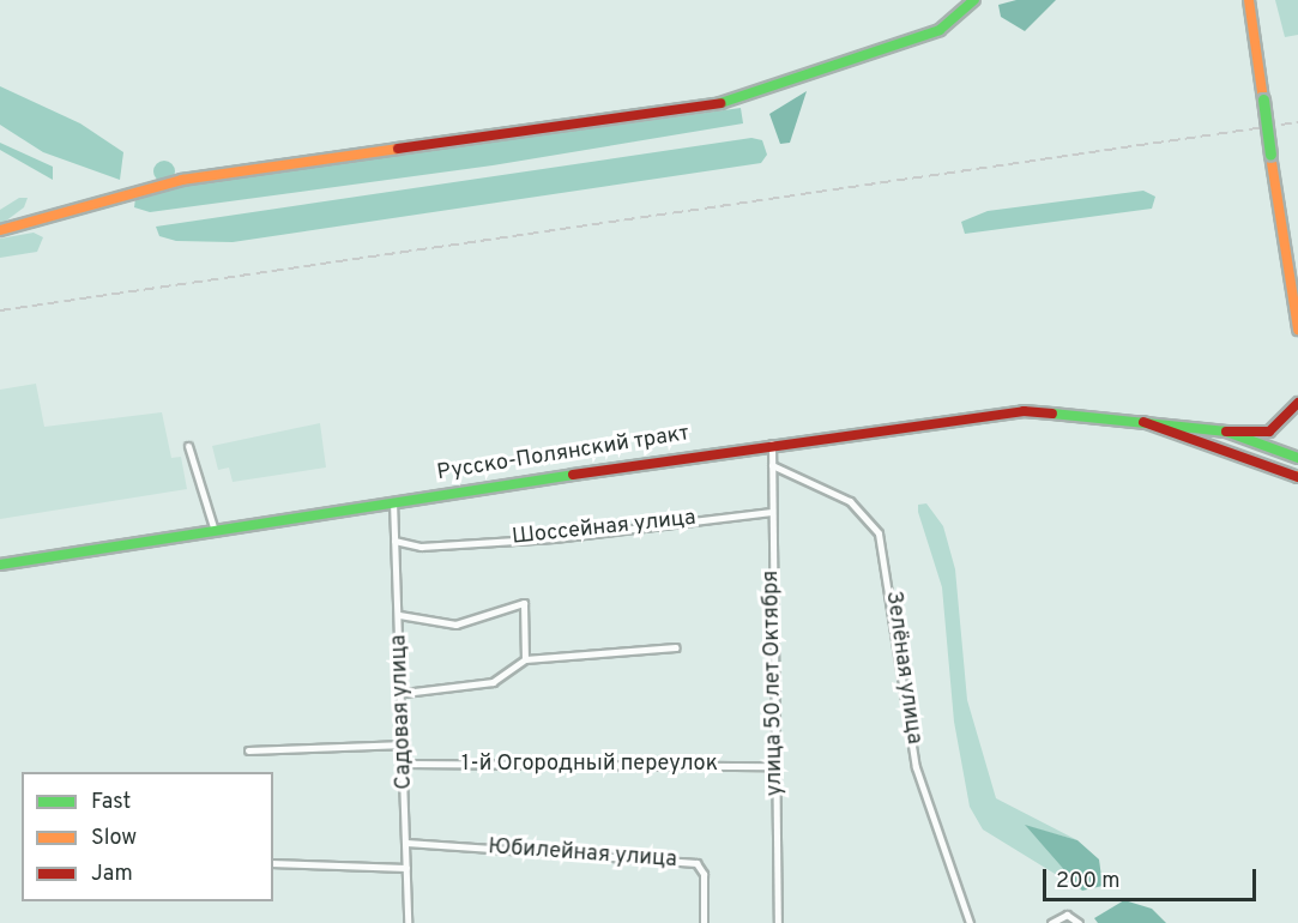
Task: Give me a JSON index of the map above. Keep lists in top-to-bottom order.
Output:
{
  "streets": {
    "main road": ["Русско-Полянский тракт"],
    "street": [
      "Шоссейная улица",
      "Зелёная улица",
      "улица 50 лет Октября",
      "Садовая улица",
      "1-й Огородный переулок",
      "Юбилейная улица"
    ]
  },
  "crossings": [
    ["Русско-Полянский тракт", "улица 50 лет Октября"],
    ["Русско-Полянский тракт", "Садовая улица"],
    ["Шоссейная улица", "улица 50 лет Октября"],
    ["Шоссейная улица", "Садовая улица"],
    ["Зелёная улица", "улица 50 лет Октября"],
    ["улица 50 лет Октября", "1-й Огородный переулок"],
    ["Садовая улица", "1-й Огородный переулок"],
    ["Садовая улица", "Юбилейная улица"]
  ],
  "legend": ["Fast", "Slow", "Jam"],
  "scale_bar": "200 m"
}
